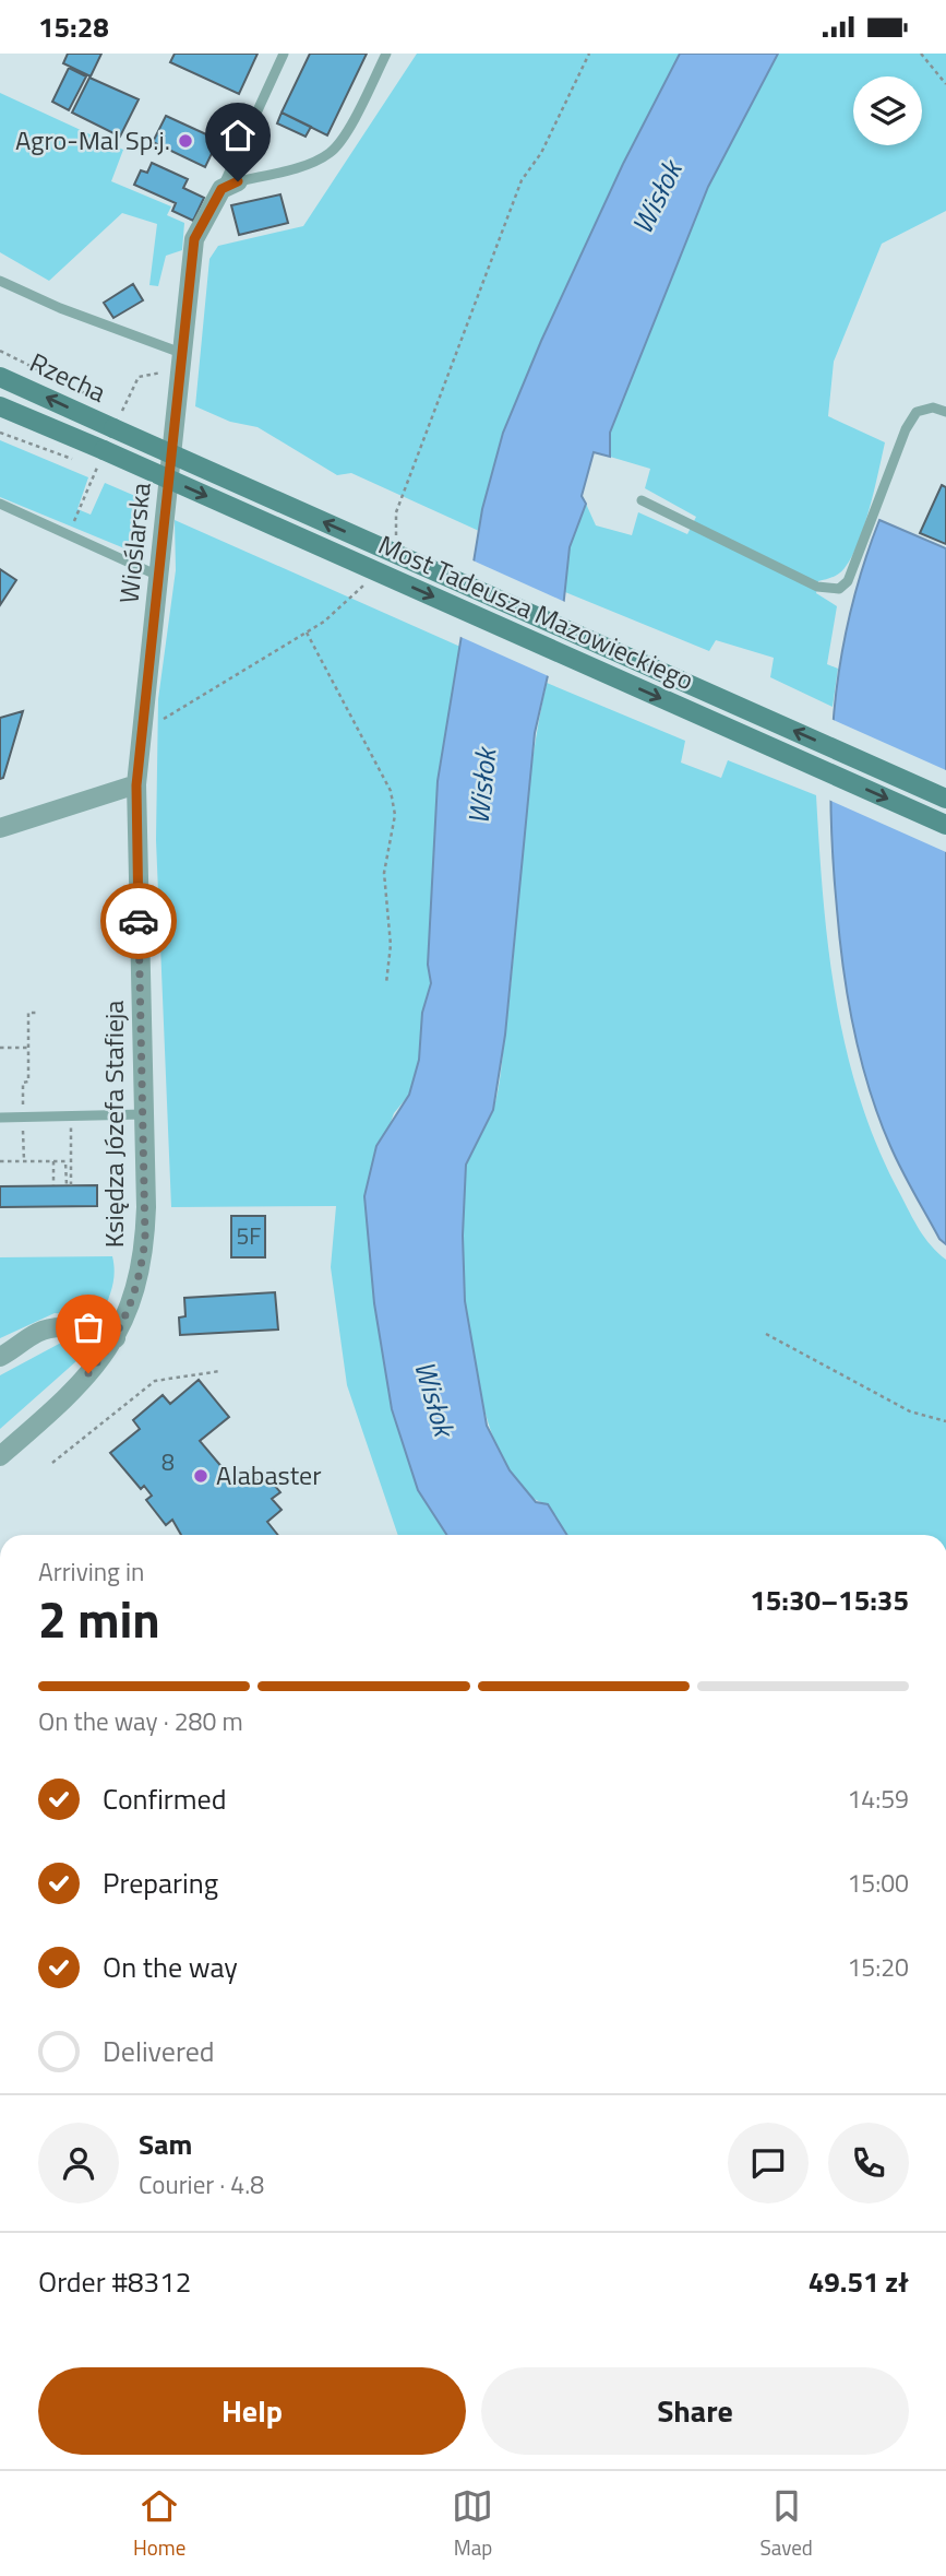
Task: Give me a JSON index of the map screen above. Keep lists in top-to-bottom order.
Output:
{
  "streets": {
    "main road": ["Rzecha", "Most Tadeusza Mazowieckiego"],
    "street": ["Wioślarska", "Księdza Józefa Stafieja"]
  },
  "crossings": [
    ["Rzecha", "Most Tadeusza Mazowieckiego"],
    ["Wioślarska", "Księdza Józefa Stafieja"]
  ],
  "water": ["Wisłok"],
  "places": ["Agro-Mal Sp.j.", "Alabaster"],
  "house_numbers": ["5F", "8"],
  "page": {
    "status": "15:28",
    "heading": ["2 min", "Arriving in", "15:30–15:35"],
    "panel": [
      "Sam",
      "Courier · 4.8",
      "Order #8312",
      "49.51 zł"
    ],
    "bar": "On the way · 280 m",
    "list": [
      ["Confirmed", "14:59"],
      ["Preparing", "15:00"],
      ["On the way", "15:20"],
      "Delivered"
    ],
    "buttons": ["Help", "Share"],
    "tabs": ["Home", "Map", "Saved"]
  }
}
